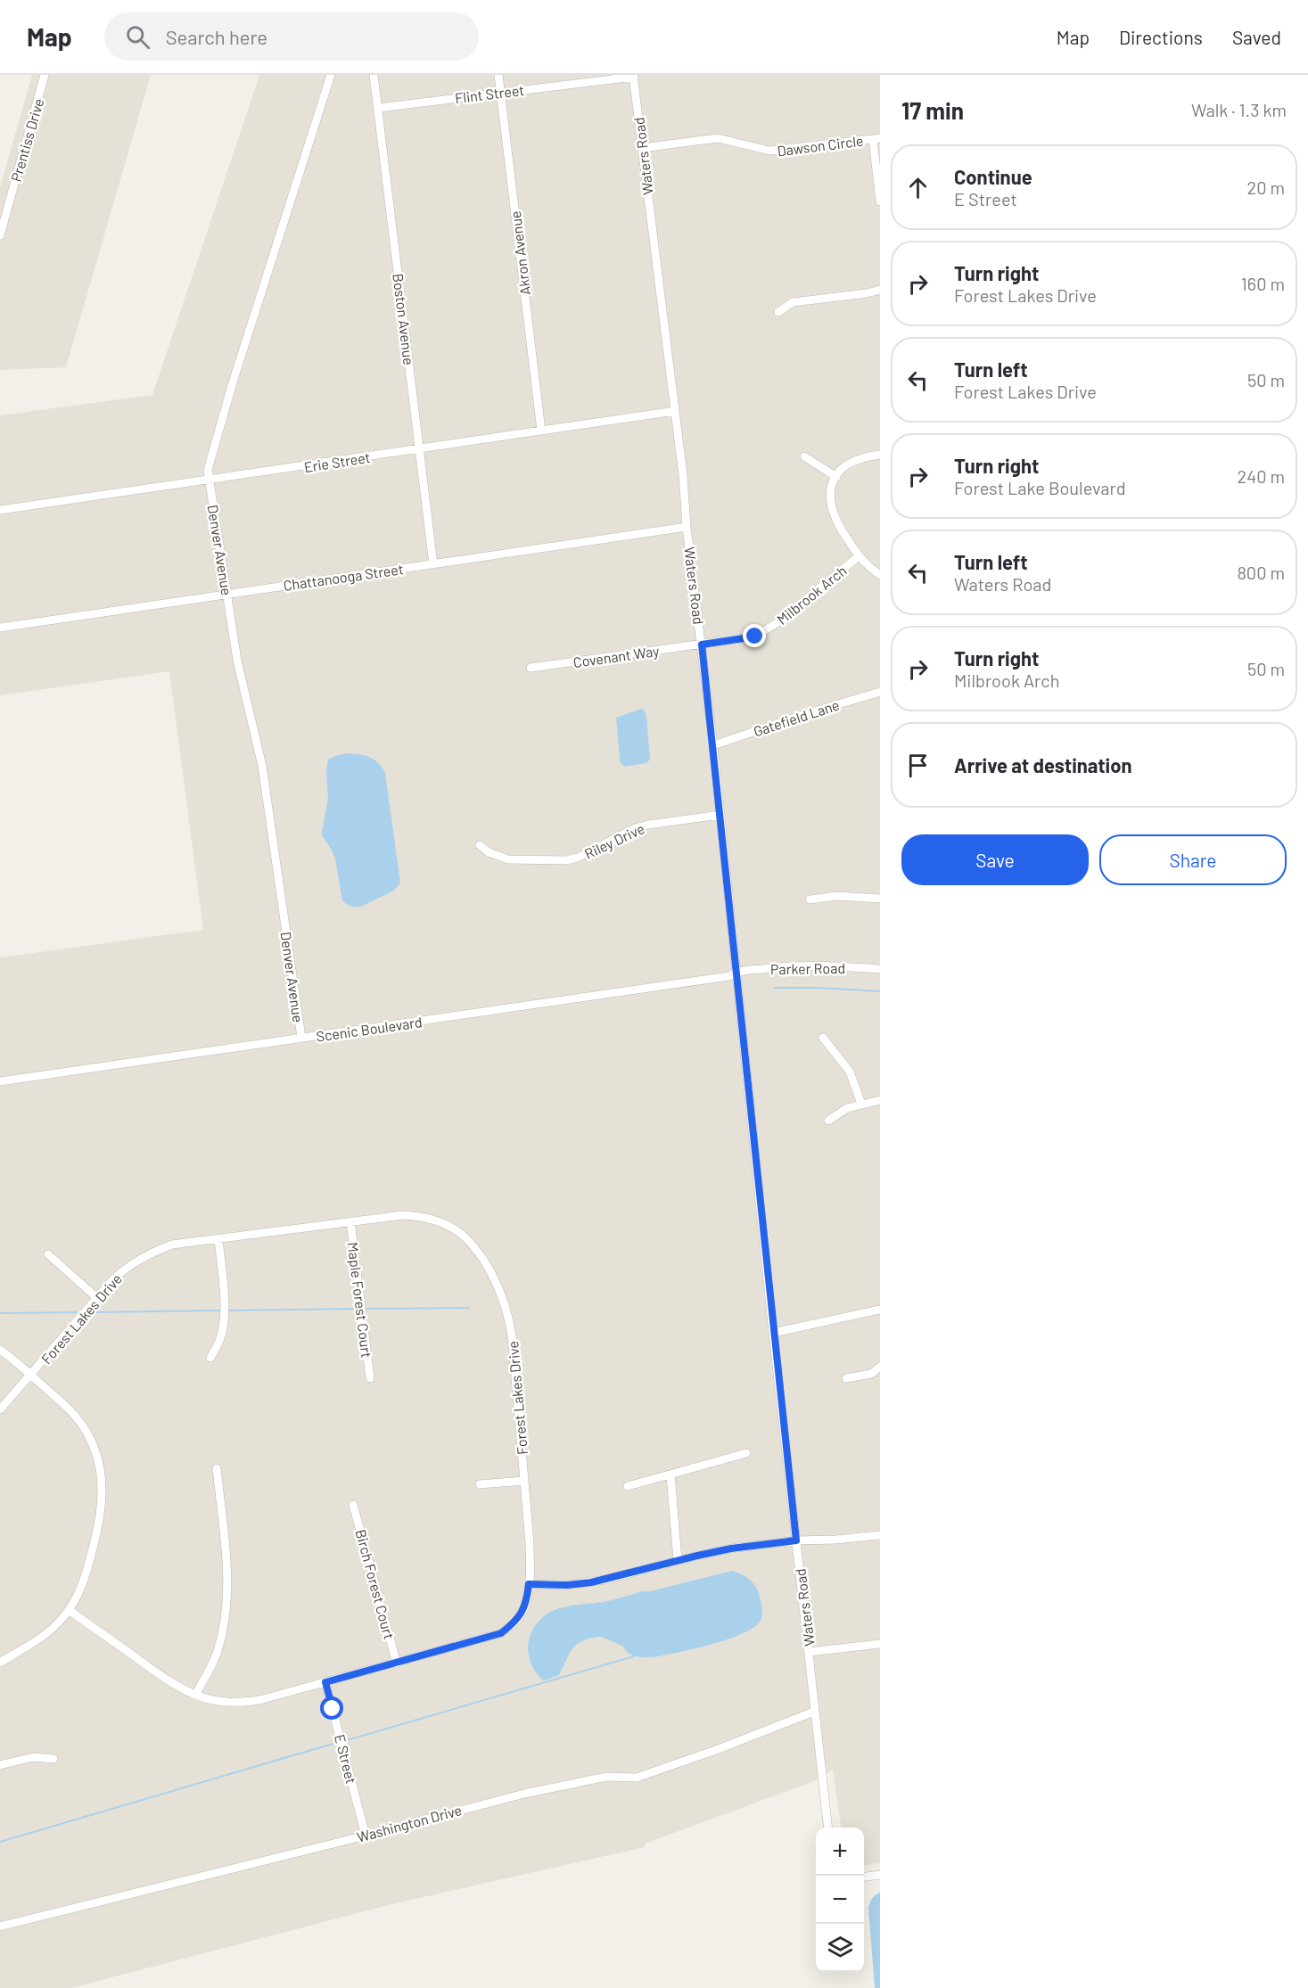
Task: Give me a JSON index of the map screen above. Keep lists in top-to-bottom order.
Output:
{
  "streets": {
    "street": [
      "Flint Street",
      "Prentiss Drive",
      "Dawson Circle",
      "Waters Road",
      "Akron Avenue",
      "Boston Avenue",
      "Erie Street",
      "Denver Avenue",
      "Chattanooga Street",
      "Milbrook Arch",
      "Covenant Way",
      "Gatefield Lane",
      "Riley Drive",
      "Parker Road",
      "Scenic Boulevard",
      "Maple Forest Court",
      "Forest Lakes Drive",
      "Birch Forest Court",
      "E Street",
      "Washington Drive"
    ]
  },
  "crossings": [
    ["Flint Street", "Waters Road"],
    ["Flint Street", "Akron Avenue"],
    ["Flint Street", "Boston Avenue"],
    ["Dawson Circle", "Waters Road"],
    ["Waters Road", "Erie Street"],
    ["Waters Road", "Chattanooga Street"],
    ["Waters Road", "Milbrook Arch"],
    ["Waters Road", "Covenant Way"],
    ["Waters Road", "Gatefield Lane"],
    ["Waters Road", "Riley Drive"],
    ["Waters Road", "Parker Road"],
    ["Waters Road", "Scenic Boulevard"],
    ["Waters Road", "Washington Drive"],
    ["Akron Avenue", "Erie Street"],
    ["Boston Avenue", "Erie Street"],
    ["Boston Avenue", "Chattanooga Street"],
    ["Erie Street", "Denver Avenue"],
    ["Denver Avenue", "Chattanooga Street"],
    ["Denver Avenue", "Scenic Boulevard"],
    ["Milbrook Arch", "Covenant Way"],
    ["Parker Road", "Scenic Boulevard"],
    ["Maple Forest Court", "Forest Lakes Drive"],
    ["Forest Lakes Drive", "Birch Forest Court"],
    ["Forest Lakes Drive", "E Street"],
    ["E Street", "Washington Drive"]
  ],
  "page": {
    "header": "Map",
    "search": "Search here",
    "nav": ["Map", "Directions", "Saved"],
    "heading": ["17 min", "Walk · 1.3 km"],
    "list": [
      ["Continue", "E Street", "20 m"],
      ["Turn right", "Forest Lakes Drive", "160 m"],
      ["Turn left", "Forest Lakes Drive", "50 m"],
      ["Turn right", "Forest Lake Boulevard", "240 m"],
      ["Turn left", "Waters Road", "800 m"],
      ["Turn right", "Milbrook Arch", "50 m"],
      "Arrive at destination"
    ],
    "buttons": ["Save", "Share"],
    "map_buttons": ["+", "−"]
  }
}
